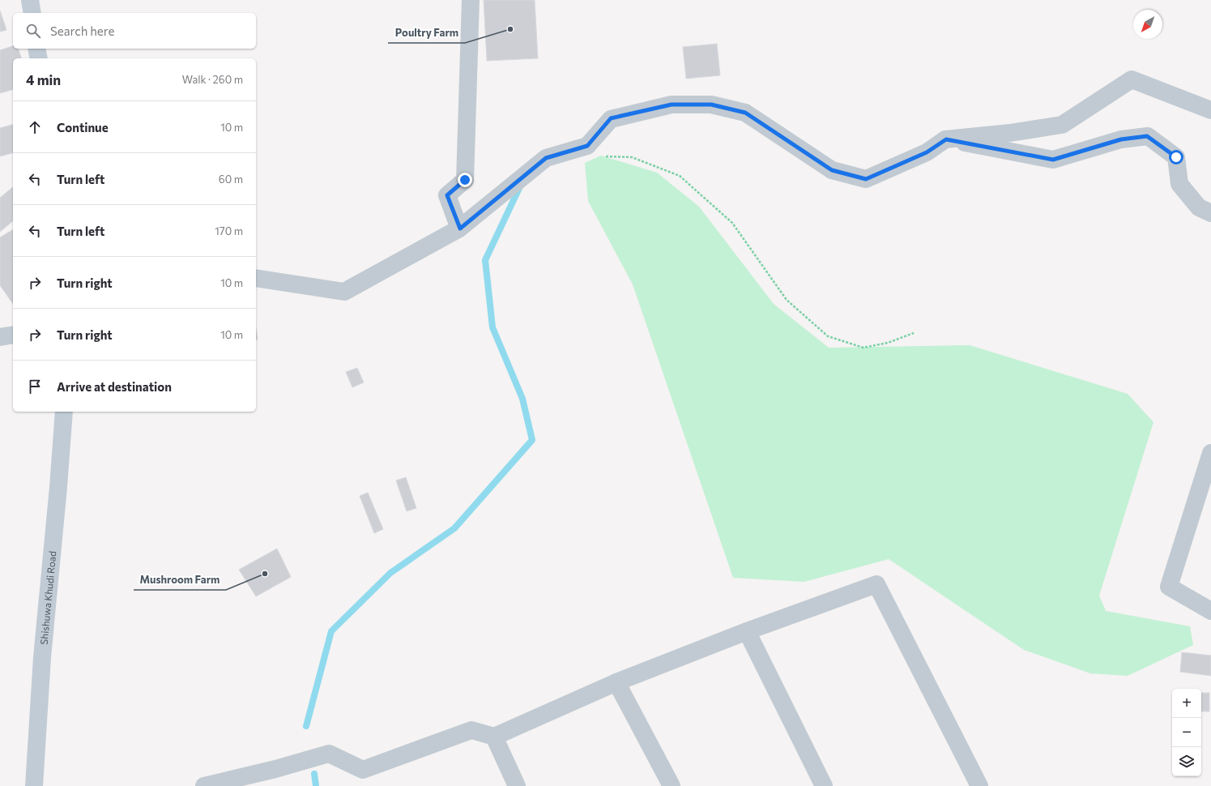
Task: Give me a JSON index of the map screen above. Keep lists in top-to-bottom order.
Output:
{
  "streets": {
    "main road": ["Shishuwa Khudi Road"]
  },
  "places": ["Poultry Farm", "Mushroom Farm"],
  "north": "bottom left",
  "page": {
    "search": "Search here",
    "heading": ["4 min", "Walk · 260 m"],
    "list": [
      ["Continue", "10 m"],
      ["Turn left", "60 m"],
      ["Turn left", "170 m"],
      ["Turn right", "10 m"],
      ["Turn right", "10 m"],
      "Arrive at destination"
    ],
    "map_buttons": ["+", "−"]
  }
}
